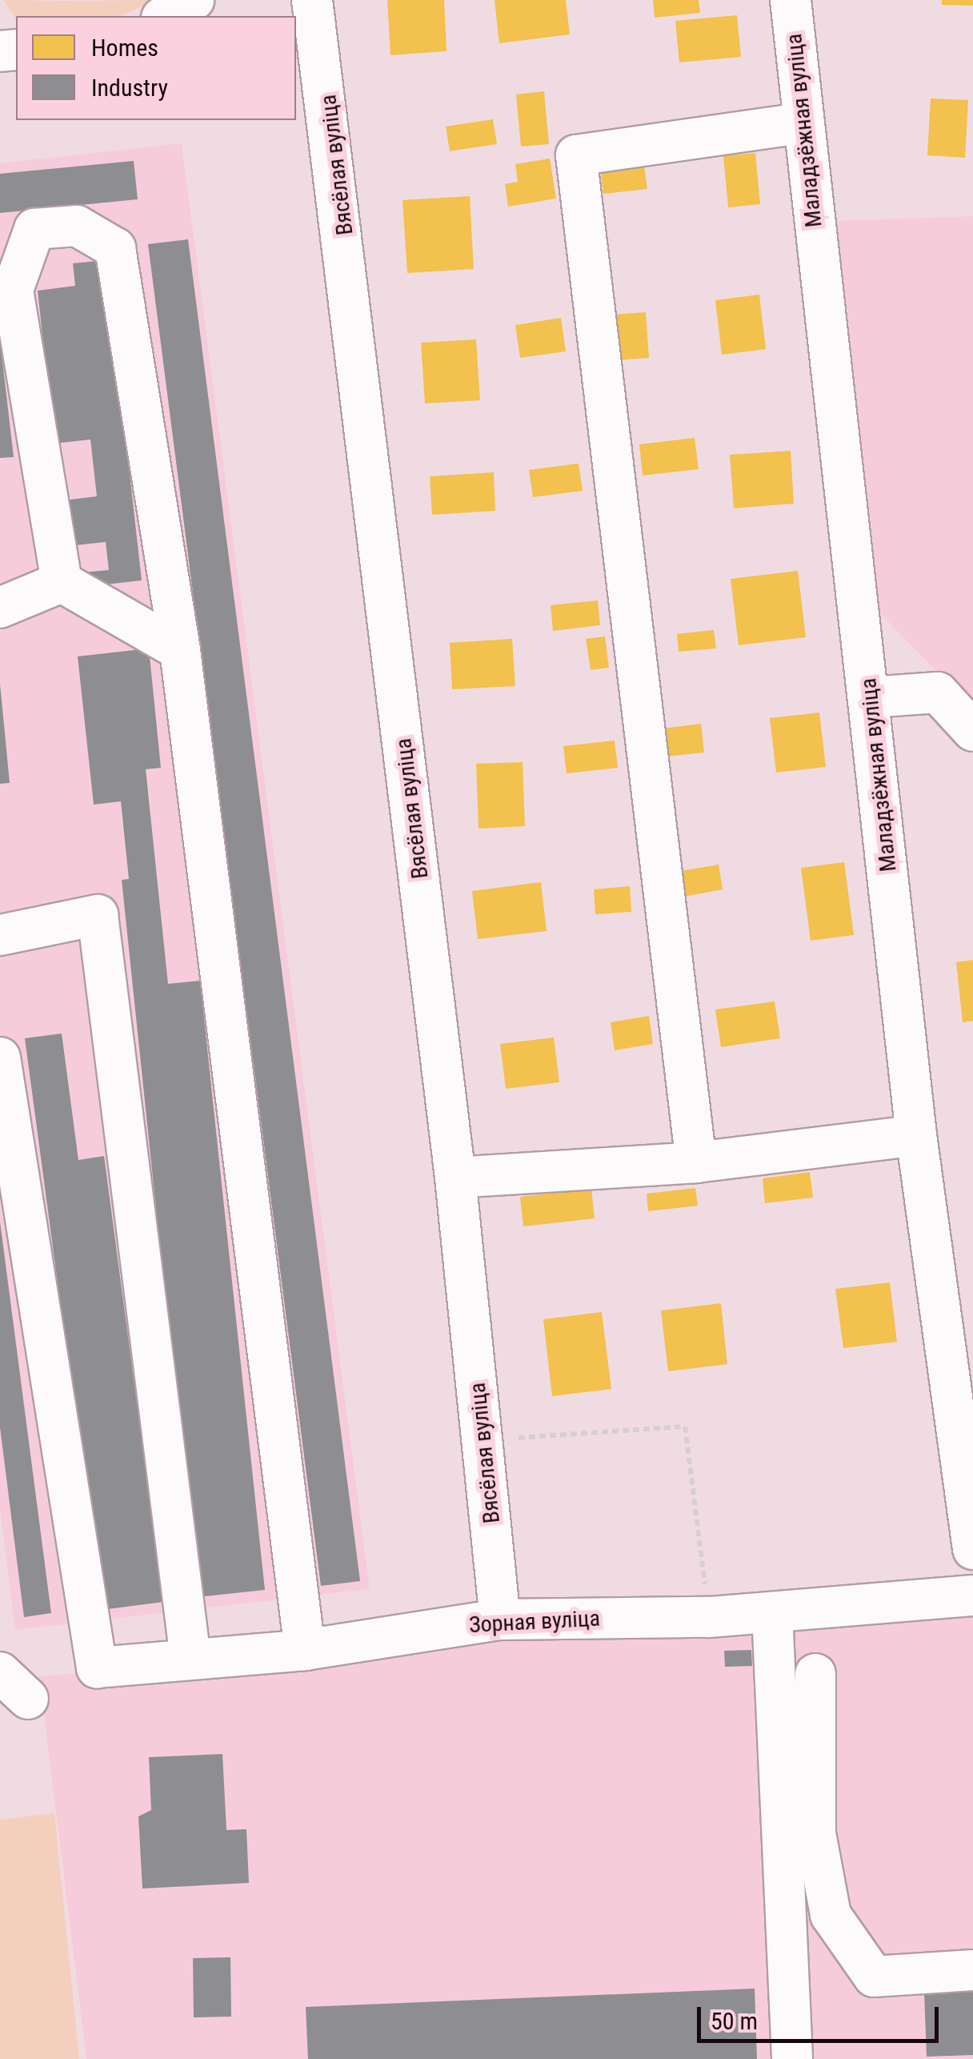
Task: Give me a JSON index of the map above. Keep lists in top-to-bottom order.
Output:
{
  "streets": {
    "street": ["Маладзёжная вуліца", "Вясёлая вуліца", "Зорная вуліца"]
  },
  "crossings": [
    ["Вясёлая вуліца", "Зорная вуліца"]
  ],
  "legend": ["Homes", "Industry"],
  "scale_bar": "50 m"
}
